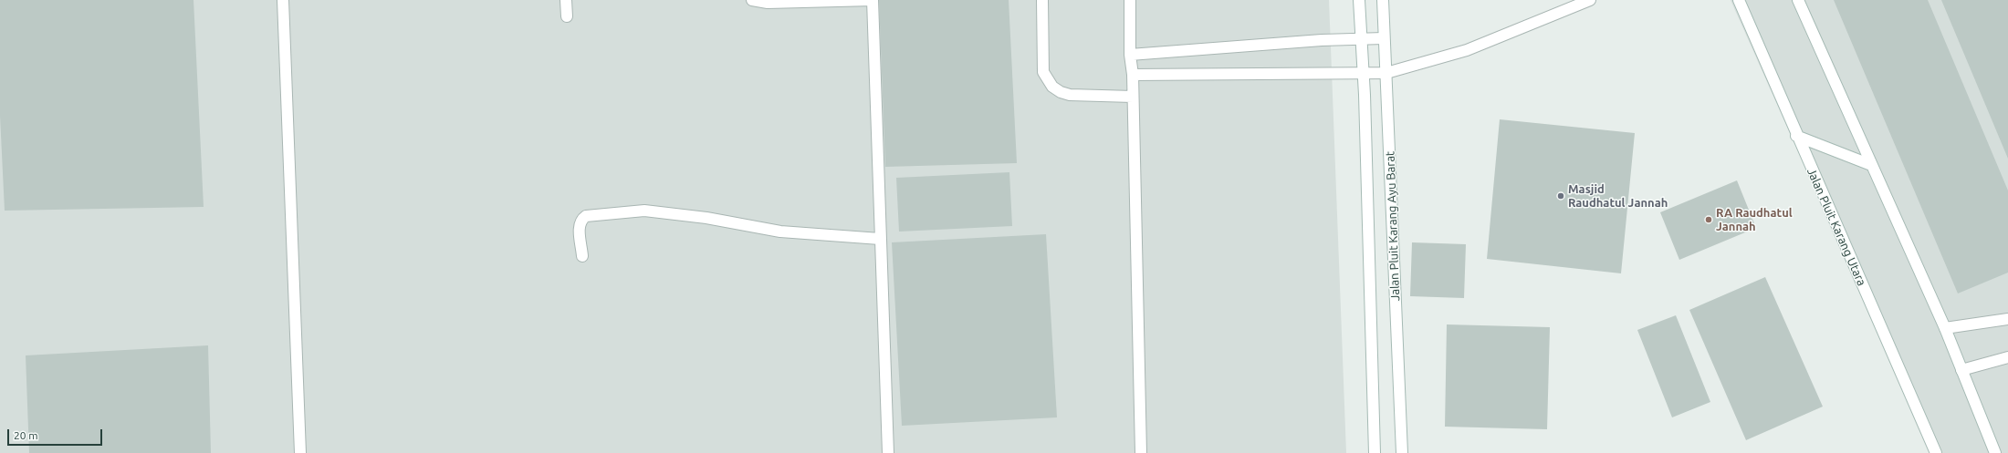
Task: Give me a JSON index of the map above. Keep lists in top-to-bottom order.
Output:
{
  "streets": {
    "street": ["Jalan Pluit Karang Ayu Barat", "Jalan Pluit Karang Utara"]
  },
  "places": ["Masjid Raudhatul Jannah", "RA Raudhatul Jannah"],
  "scale_bar": "20 m"
}
